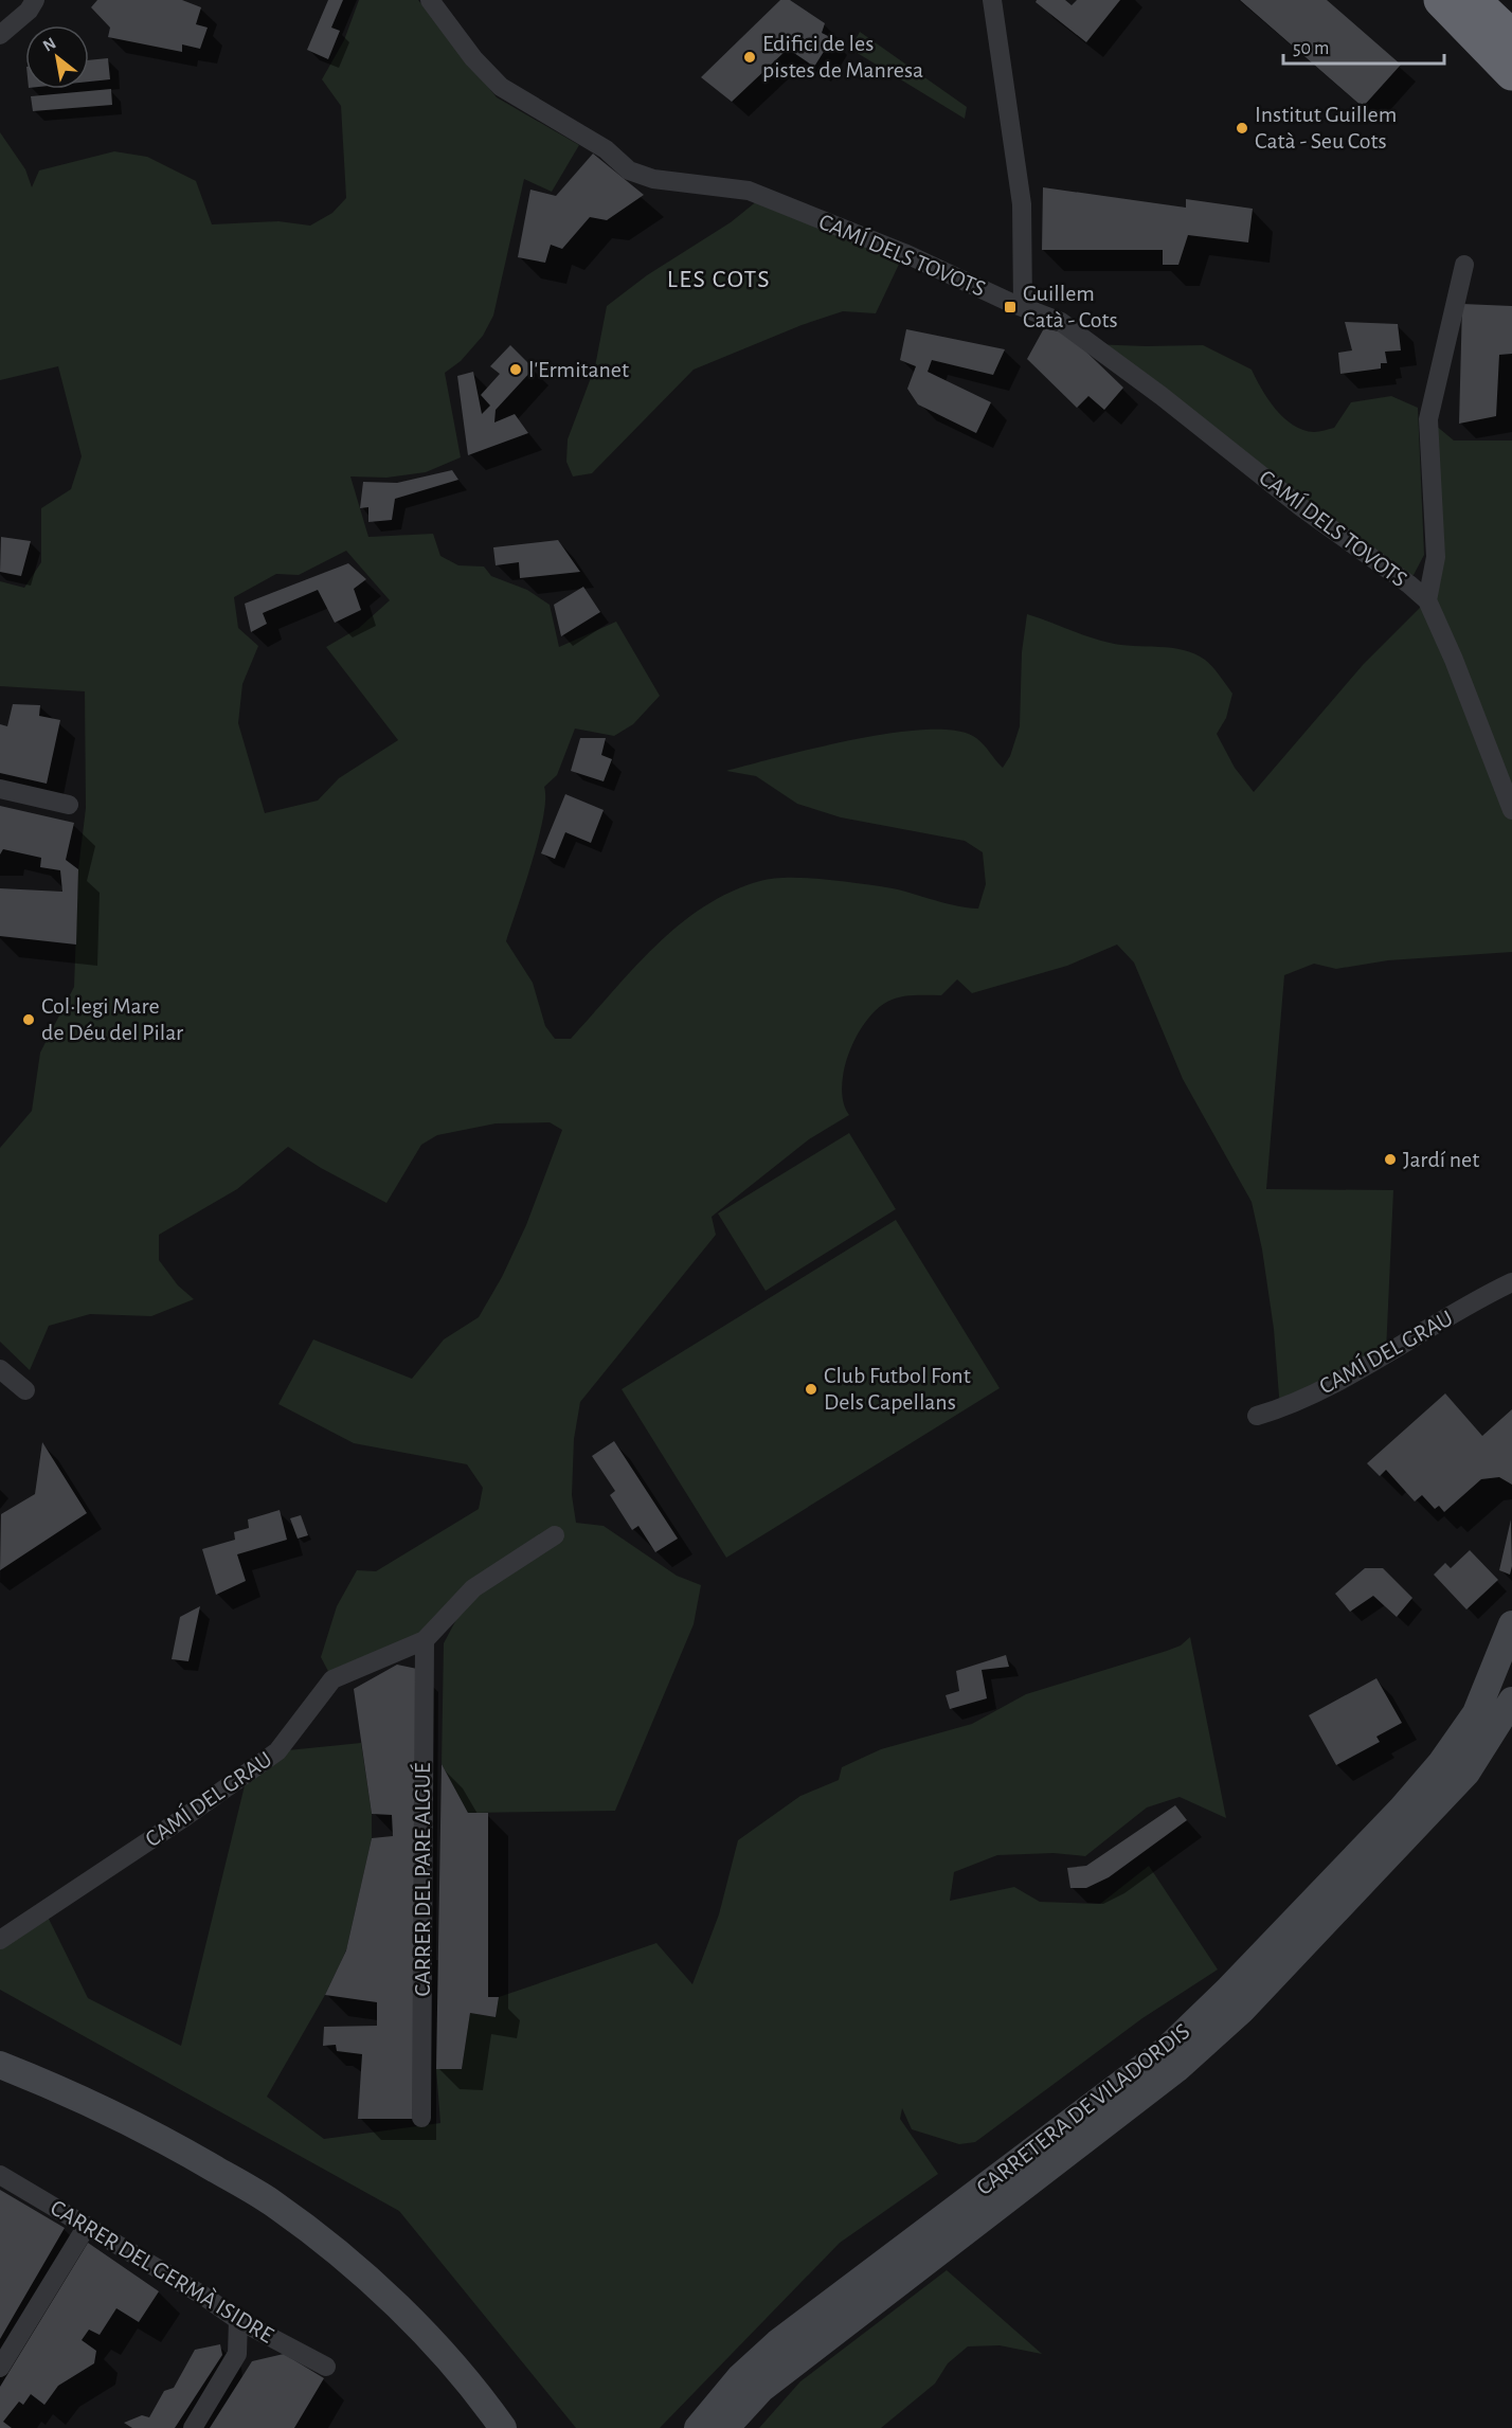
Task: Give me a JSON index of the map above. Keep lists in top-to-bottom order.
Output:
{
  "streets": {
    "street": [
      "CAMÍ DELS TOVOTS",
      "CAMÍ DEL GRAU",
      "CARRER DEL PARE ALGUÉ",
      "CARRETERA DE VILADORDIS",
      "CARRER DEL GERMÀ ISIDRE"
    ]
  },
  "crossings": [
    ["CAMÍ DEL GRAU", "CARRER DEL PARE ALGUÉ"]
  ],
  "districts": ["LES COTS"],
  "places": {
    "other": [
      "Edifici de les pistes de Manresa",
      "Institut Guillem Catà - Seu Cots",
      "l'Ermitanet",
      "Col·legi Mare de Déu del Pilar",
      "Jardí net",
      "Club Futbol Font Dels Capellans"
    ],
    "transit": ["Guillem Catà - Cots"]
  },
  "scale_bar": "50 m",
  "north": "top left"
}
